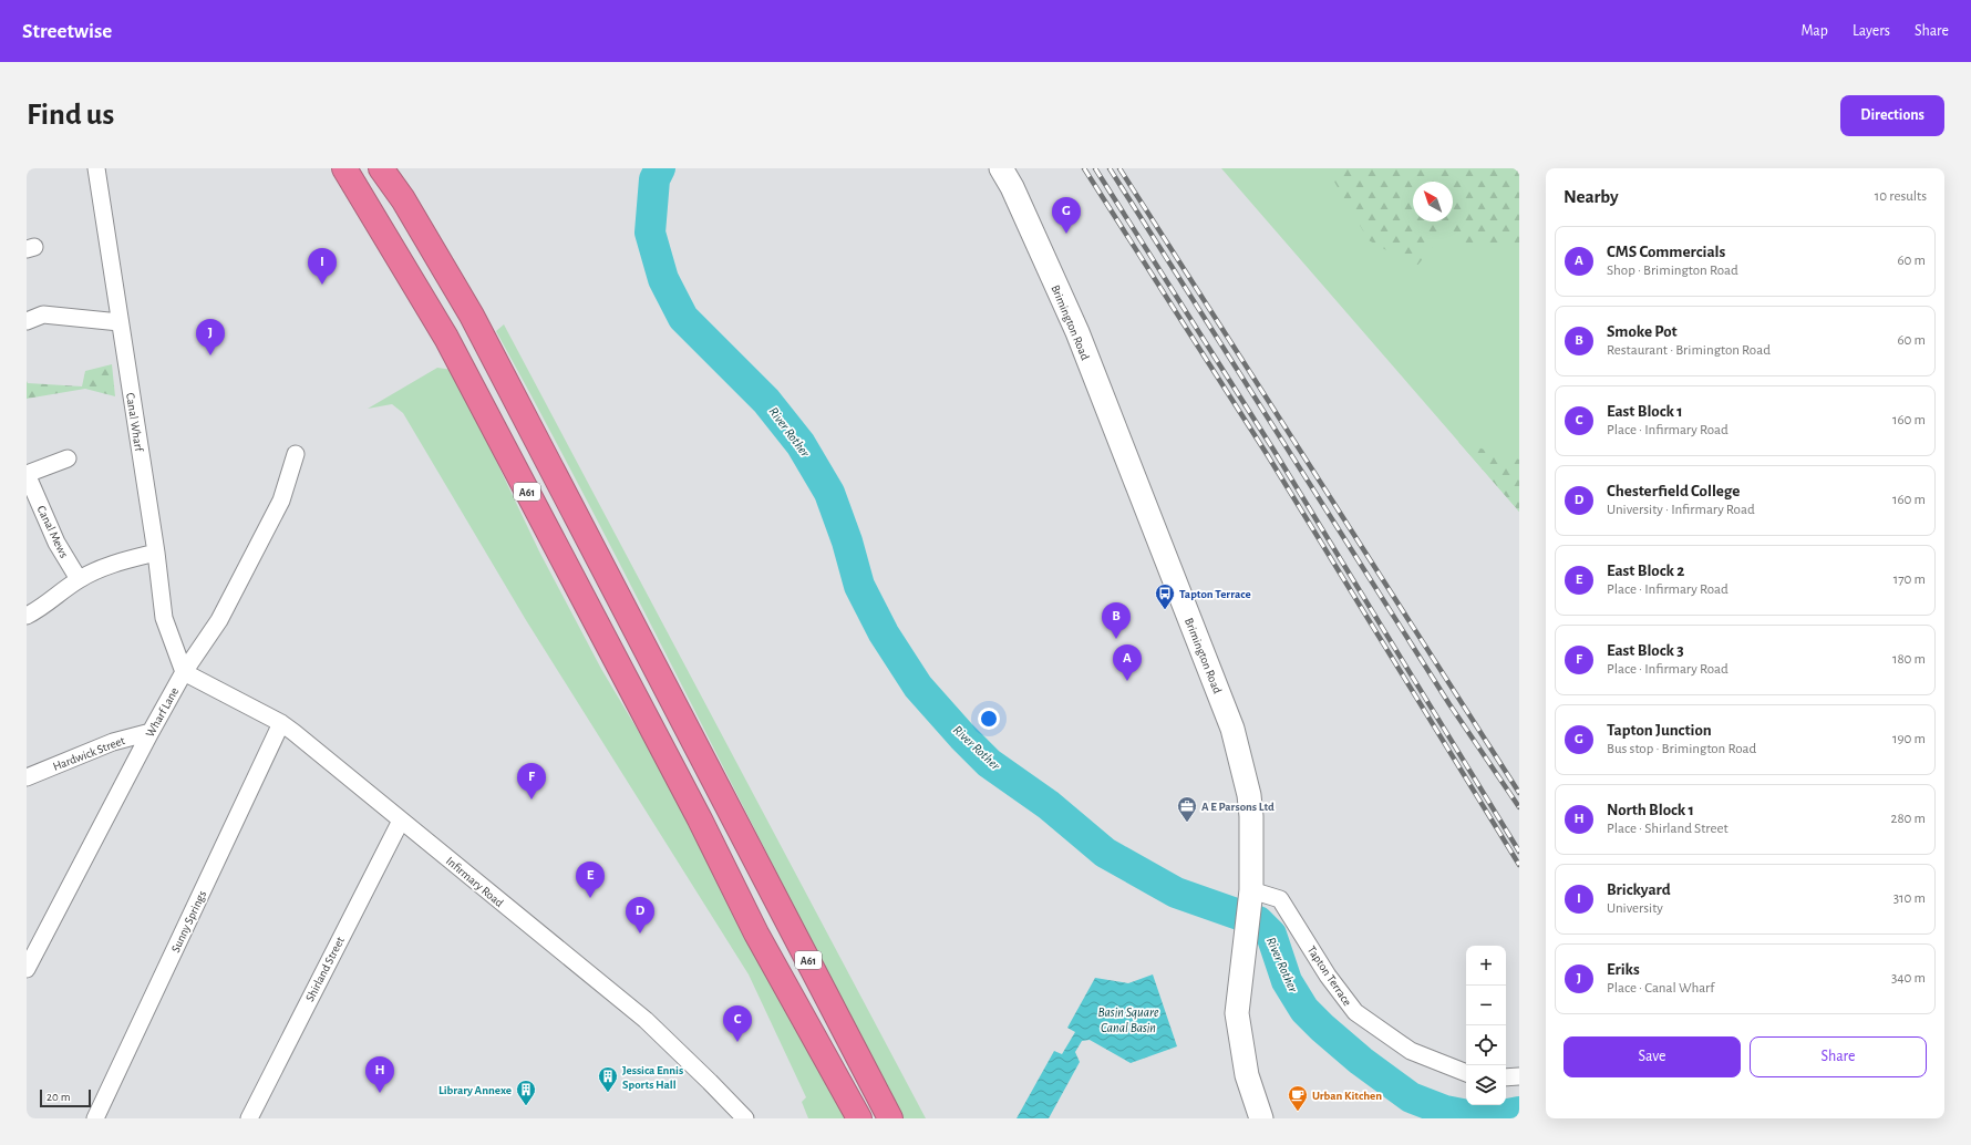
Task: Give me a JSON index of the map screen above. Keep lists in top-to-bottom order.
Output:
{
  "streets": {
    "highway": ["A61"],
    "main road": ["Brimington Road"],
    "street": [
      "Canal Wharf",
      "Canal Mews",
      "Wharf Lane",
      "Hardwick Street",
      "Infirmary Road",
      "Sunny Springs",
      "Shirland Street",
      "Tapton Terrace"
    ]
  },
  "crossings": [
    ["Brimington Road", "Tapton Terrace"],
    ["Canal Wharf", "Wharf Lane"],
    ["Canal Wharf", "Infirmary Road"],
    ["Wharf Lane", "Hardwick Street"],
    ["Wharf Lane", "Infirmary Road"],
    ["Infirmary Road", "Sunny Springs"],
    ["Infirmary Road", "Shirland Street"]
  ],
  "water": ["River Rother", "Basin Square Canal Basin"],
  "places": {
    "bus stop": ["Tapton Terrace"],
    "office": ["A E Parsons Ltd"],
    "building": ["Jessica Ennis Sports Hall", "Library Annexe"],
    "cafe": ["Urban Kitchen"]
  },
  "scale_bar": "20 m",
  "north": "top left",
  "page": {
    "header": "Streetwise",
    "nav": ["Map", "Layers", "Share"],
    "buttons": [
      "Directions",
      ["Save", "Share"]
    ],
    "title": "Find us",
    "heading": ["Nearby", "10 results"],
    "pins": [
      "G",
      "I",
      "J",
      "B",
      "A",
      "F",
      "E",
      "D",
      "C",
      "H"
    ],
    "list": [
      {
        "mark": "A",
        "name": "CMS Commercials",
        "note": "Shop · Brimington Road",
        "value": "60 m"
      },
      {
        "mark": "B",
        "name": "Smoke Pot",
        "note": "Restaurant · Brimington Road",
        "value": "60 m"
      },
      {
        "mark": "C",
        "name": "East Block 1",
        "note": "Place · Infirmary Road",
        "value": "160 m"
      },
      {
        "mark": "D",
        "name": "Chesterfield College",
        "note": "University · Infirmary Road",
        "value": "160 m"
      },
      {
        "mark": "E",
        "name": "East Block 2",
        "note": "Place · Infirmary Road",
        "value": "170 m"
      },
      {
        "mark": "F",
        "name": "East Block 3",
        "note": "Place · Infirmary Road",
        "value": "180 m"
      },
      {
        "mark": "G",
        "name": "Tapton Junction",
        "note": "Bus stop · Brimington Road",
        "value": "190 m"
      },
      {
        "mark": "H",
        "name": "North Block 1",
        "note": "Place · Shirland Street",
        "value": "280 m"
      },
      {
        "mark": "I",
        "name": "Brickyard",
        "note": "University",
        "value": "310 m"
      },
      {
        "mark": "J",
        "name": "Eriks",
        "note": "Place · Canal Wharf",
        "value": "340 m"
      }
    ],
    "map_buttons": ["+", "−"],
    "scale": "20 m"
  }
}
